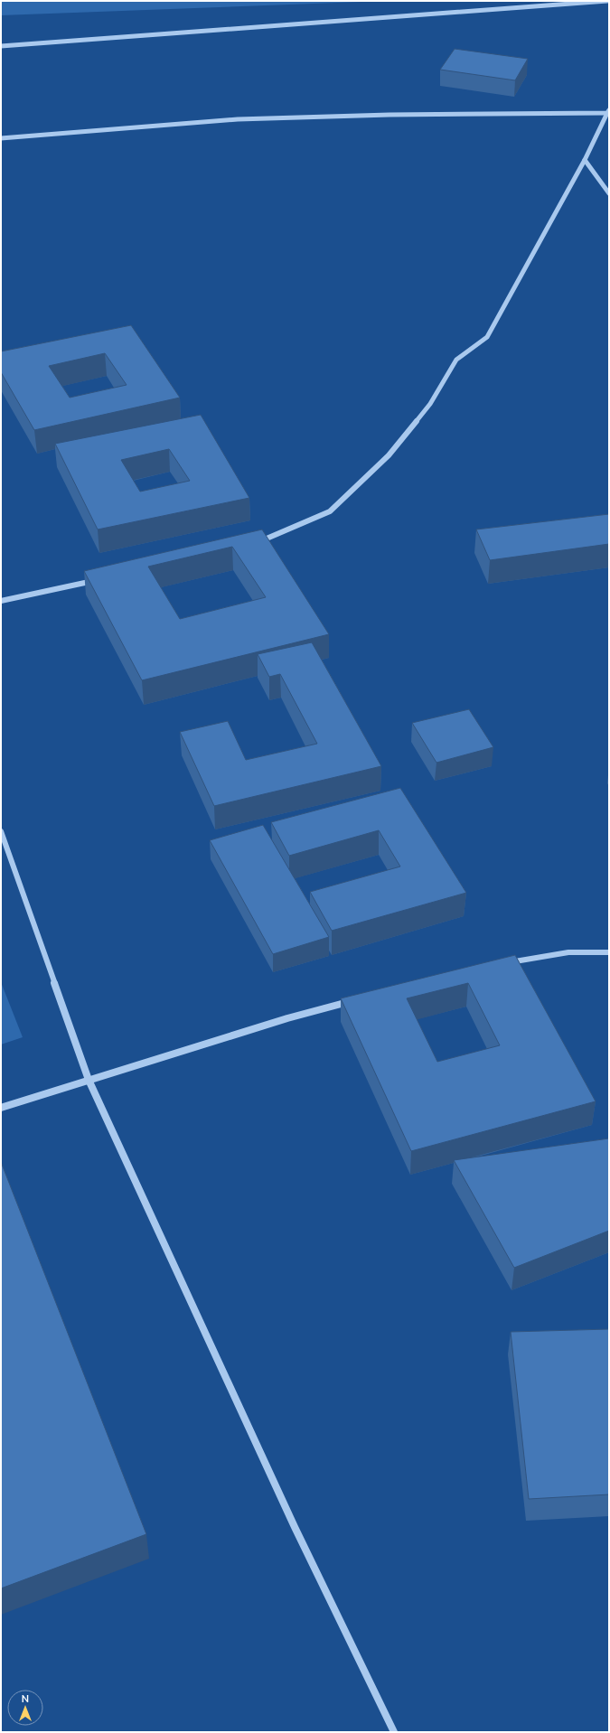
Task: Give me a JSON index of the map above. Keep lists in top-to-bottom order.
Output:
{
  "north": "top"
}
